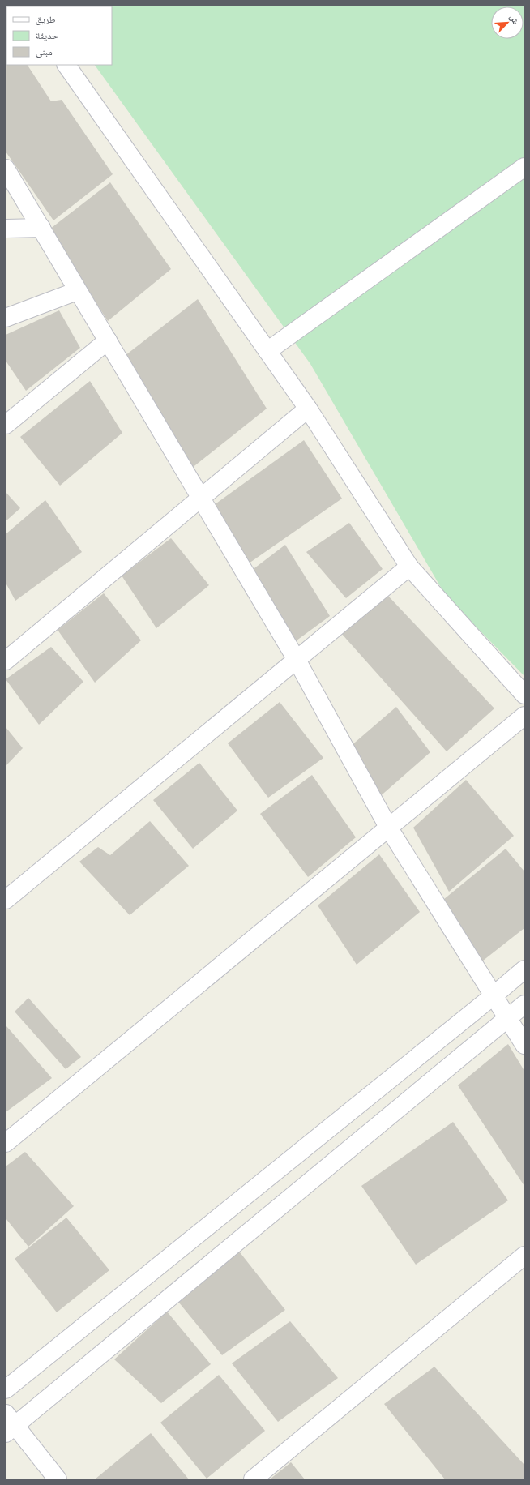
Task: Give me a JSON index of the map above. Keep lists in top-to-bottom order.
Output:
{
  "legend": ["طريق", "حديقة", "مبنى"],
  "north": "top right"
}
